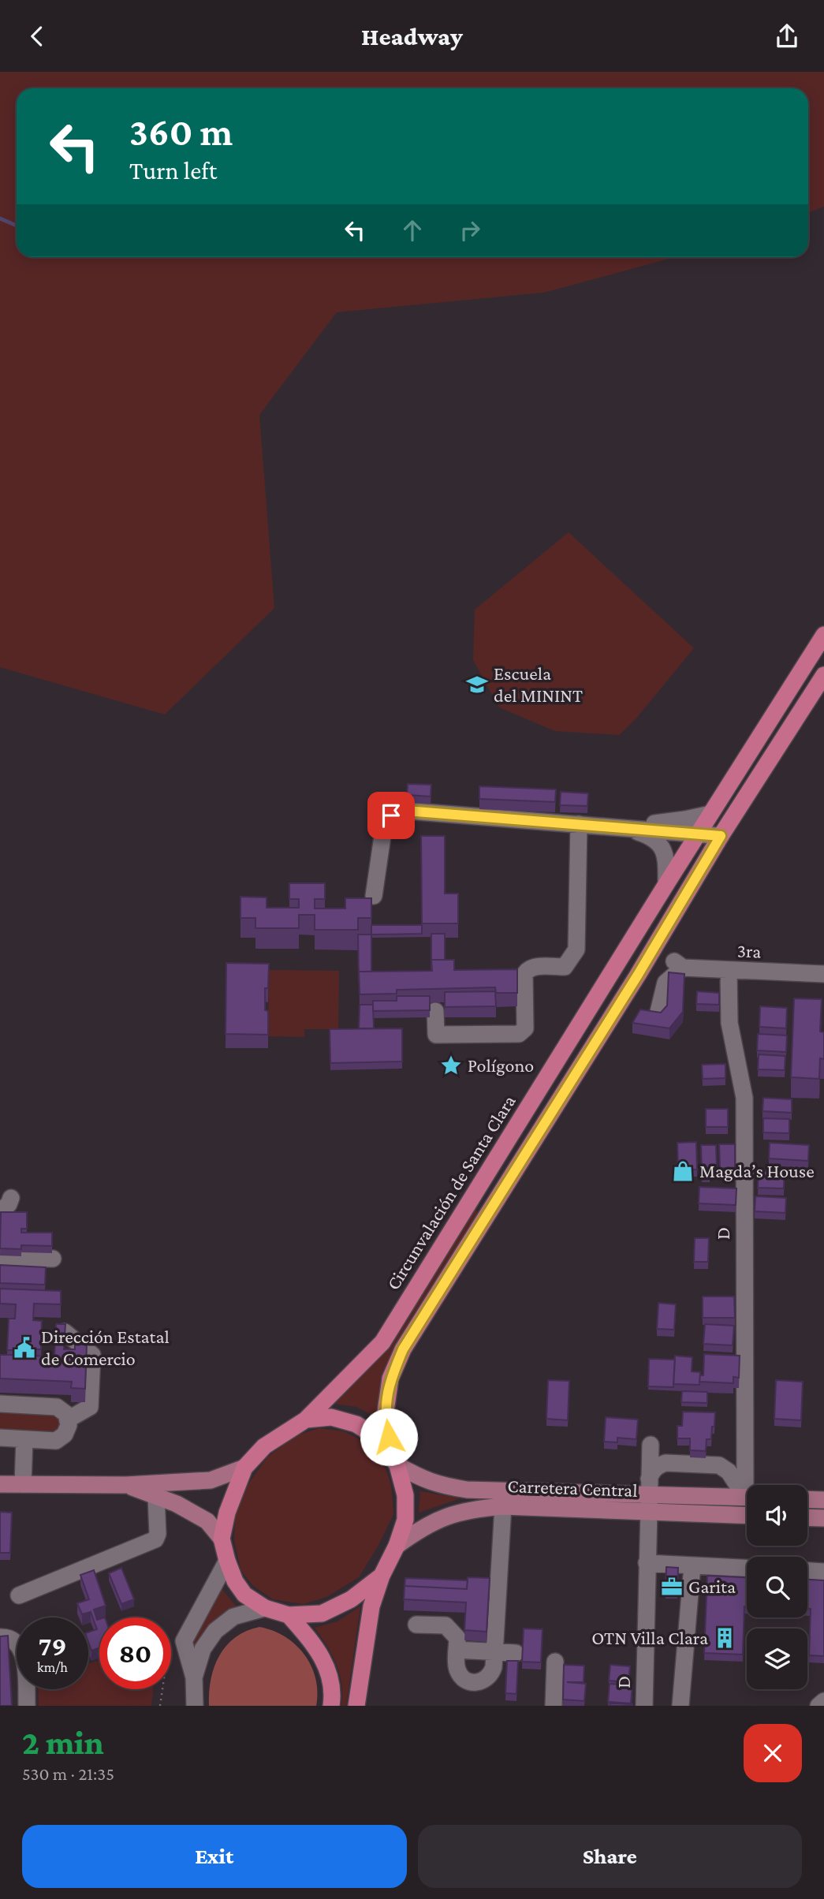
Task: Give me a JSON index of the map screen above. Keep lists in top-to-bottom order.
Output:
{
  "streets": {
    "highway": ["Circunvalación de Santa Clara"],
    "main road": ["Carretera Central"],
    "street": ["3ra", "D"]
  },
  "crossings": [
    ["3ra", "D"],
    ["Circunvalación de Santa Clara", "Carretera Central"],
    ["D", "Carretera Central"]
  ],
  "places": {
    "school or university": ["Escuela del MININT"],
    "place": ["Polígono"],
    "shop": ["Magda’s House"],
    "public building": ["Dirección Estatal de Comercio"],
    "office": ["Garita"],
    "building": ["OTN Villa Clara"]
  },
  "page": {
    "header": "Headway",
    "turn": ["360 m", "Turn left"],
    "speed": "79 km/h",
    "limit": "80",
    "heading": ["2 min", "530 m · 21:35"],
    "buttons": ["Exit", "Share"]
  }
}
